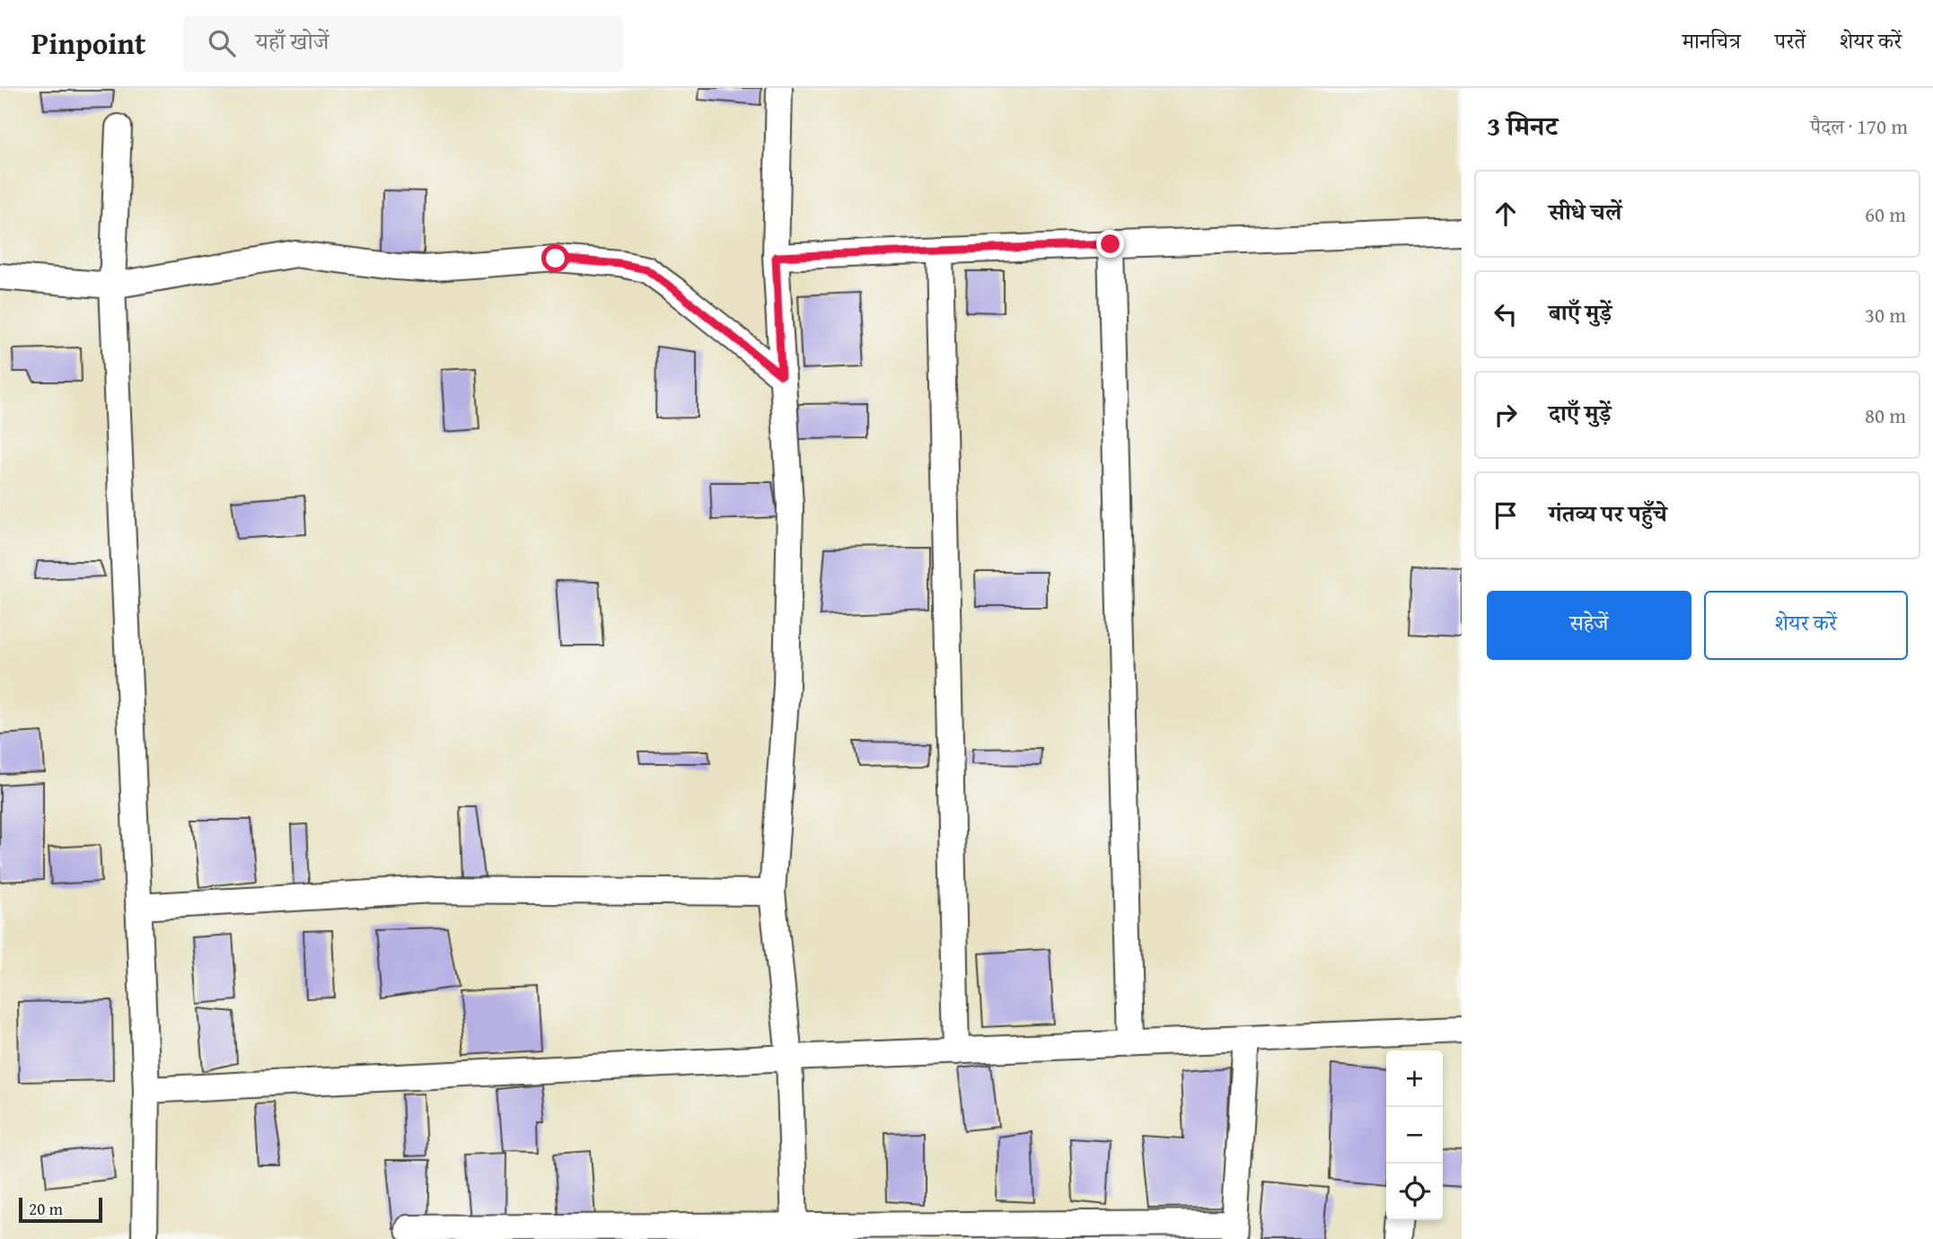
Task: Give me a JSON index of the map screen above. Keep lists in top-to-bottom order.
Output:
{
  "scale_bar": "20 m",
  "page": {
    "header": "Pinpoint",
    "search": "यहाँ खोजें",
    "nav": ["मानचित्र", "परतें", "शेयर करें"],
    "heading": ["3 मिनट", "पैदल · 170 m"],
    "list": [
      ["सीधे चलें", "60 m"],
      ["बाएँ मुड़ें", "30 m"],
      ["दाएँ मुड़ें", "80 m"],
      "गंतव्य पर पहुँचे"
    ],
    "buttons": ["सहेजें", "शेयर करें"],
    "map_buttons": ["+", "−"],
    "scale": "20 m"
  }
}
